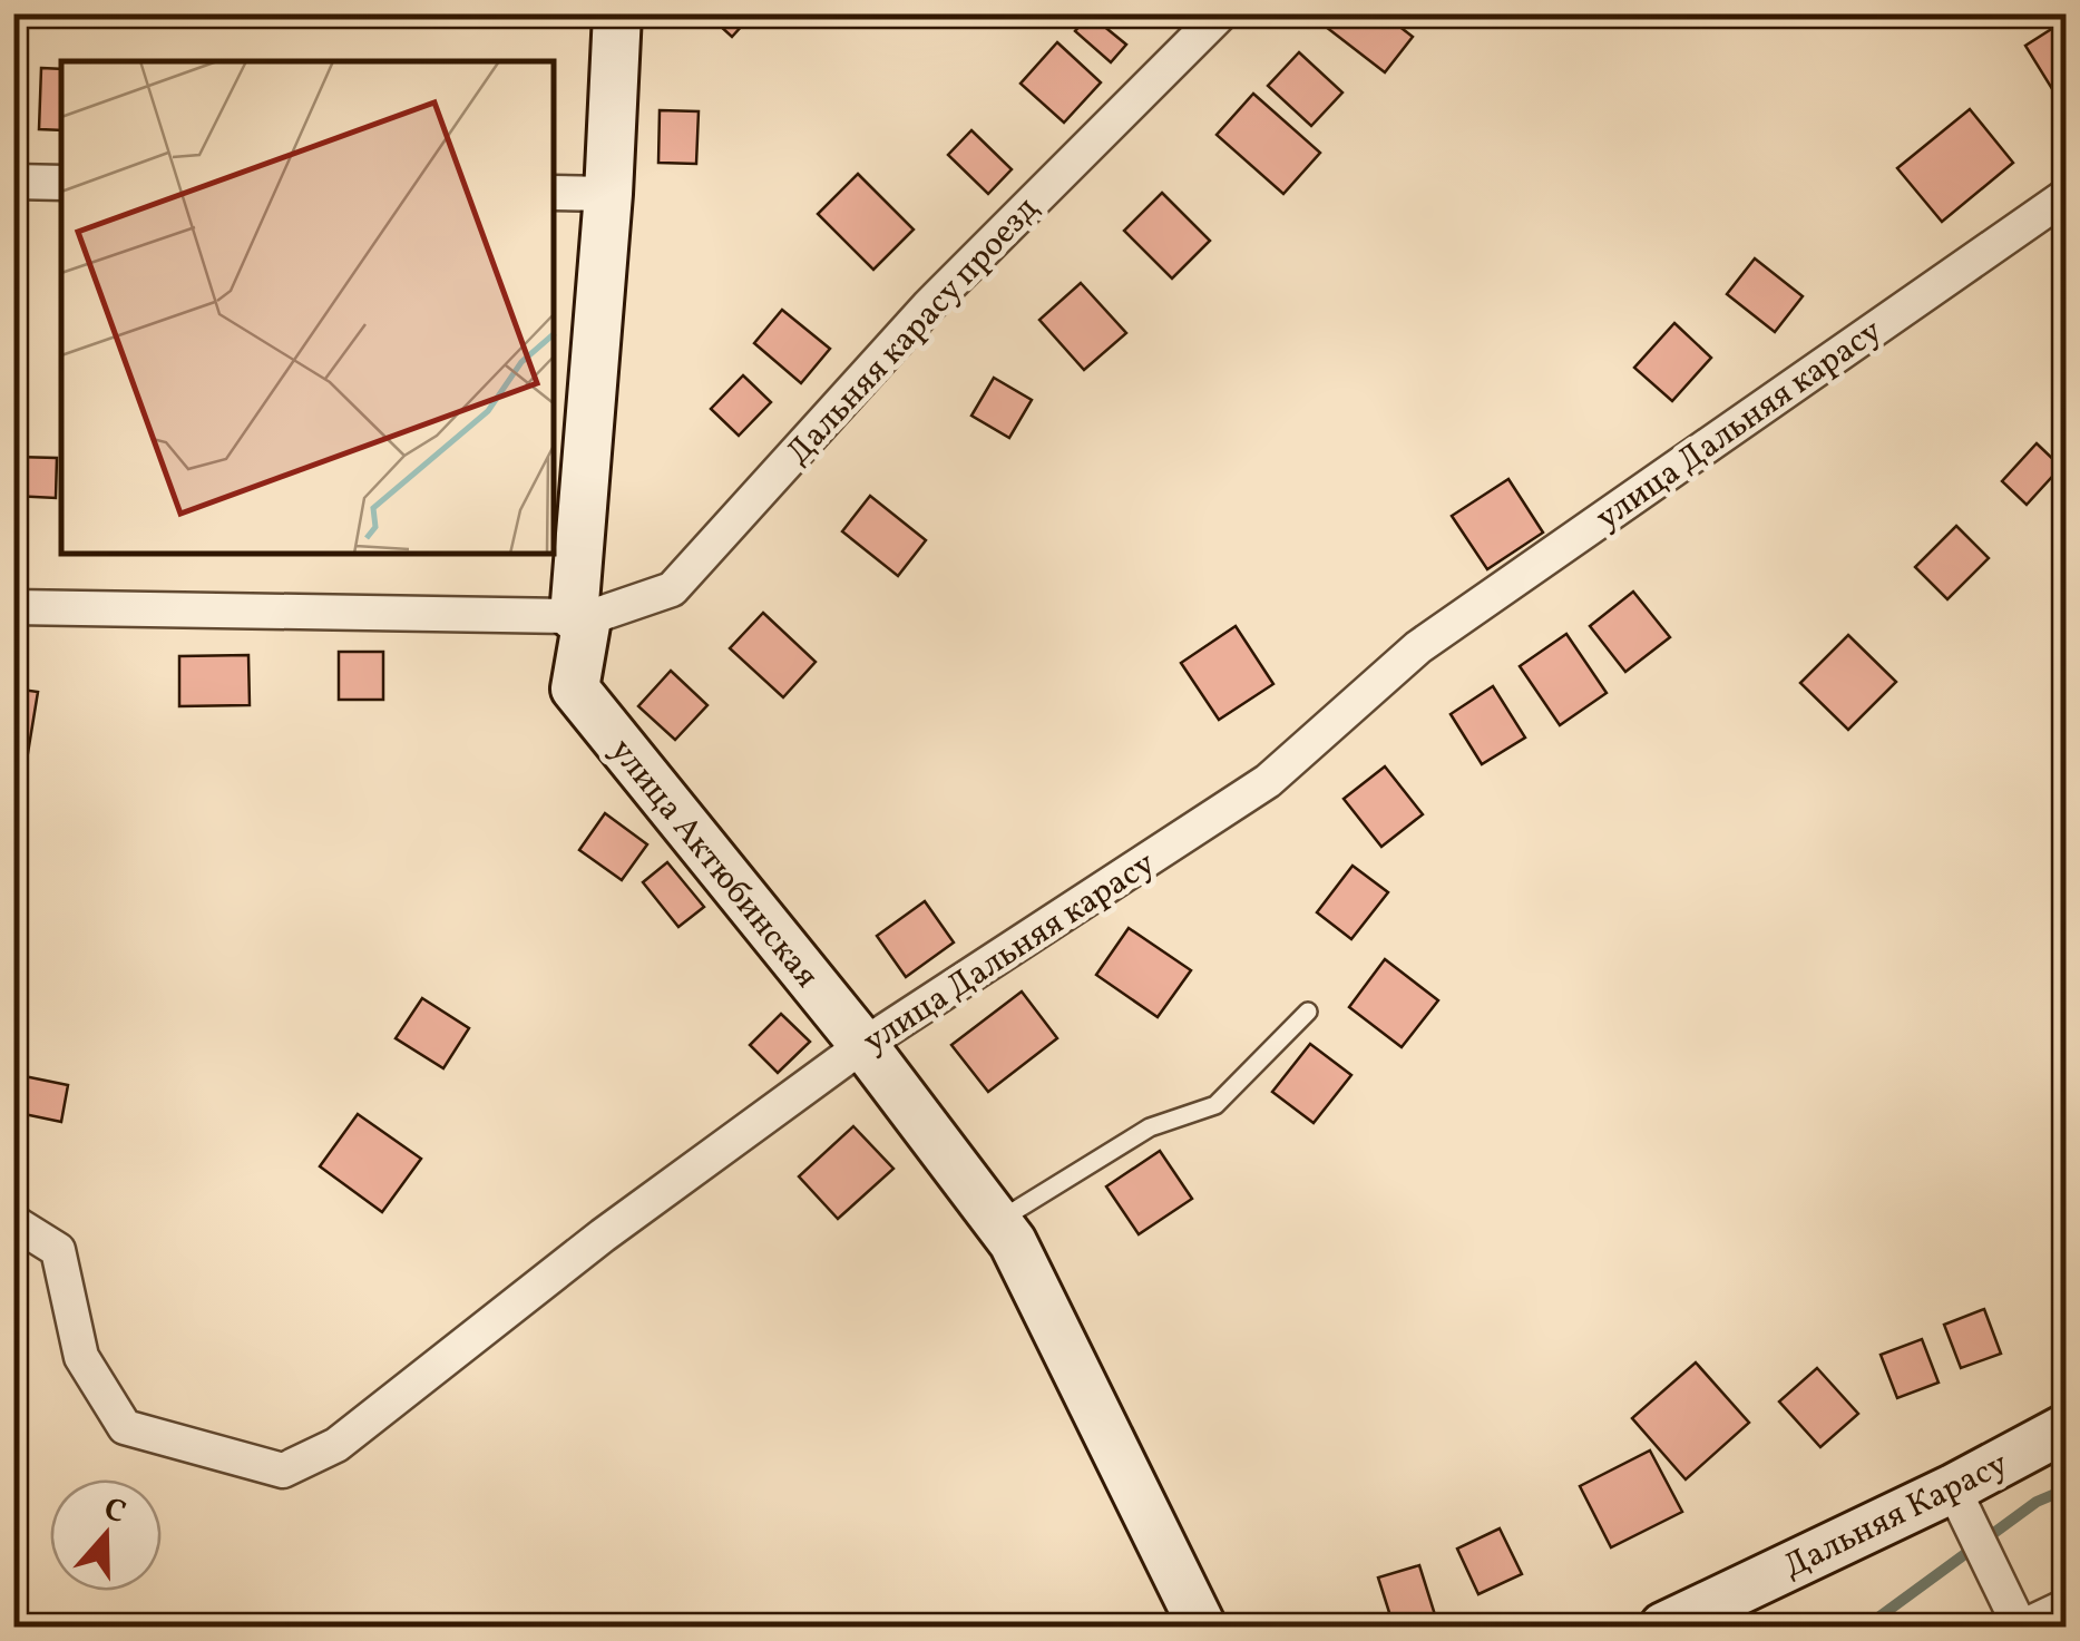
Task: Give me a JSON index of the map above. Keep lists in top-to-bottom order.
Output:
{
  "streets": {
    "street": [
      "Дальняя карасу проезд",
      "улица Дальняя карасу",
      "улица Актюбинская",
      "Дальняя Карасу"
    ]
  },
  "crossings": [
    ["Дальняя карасу проезд", "улица Актюбинская"],
    ["улица Дальняя карасу", "улица Актюбинская"]
  ],
  "north": "top"
}
